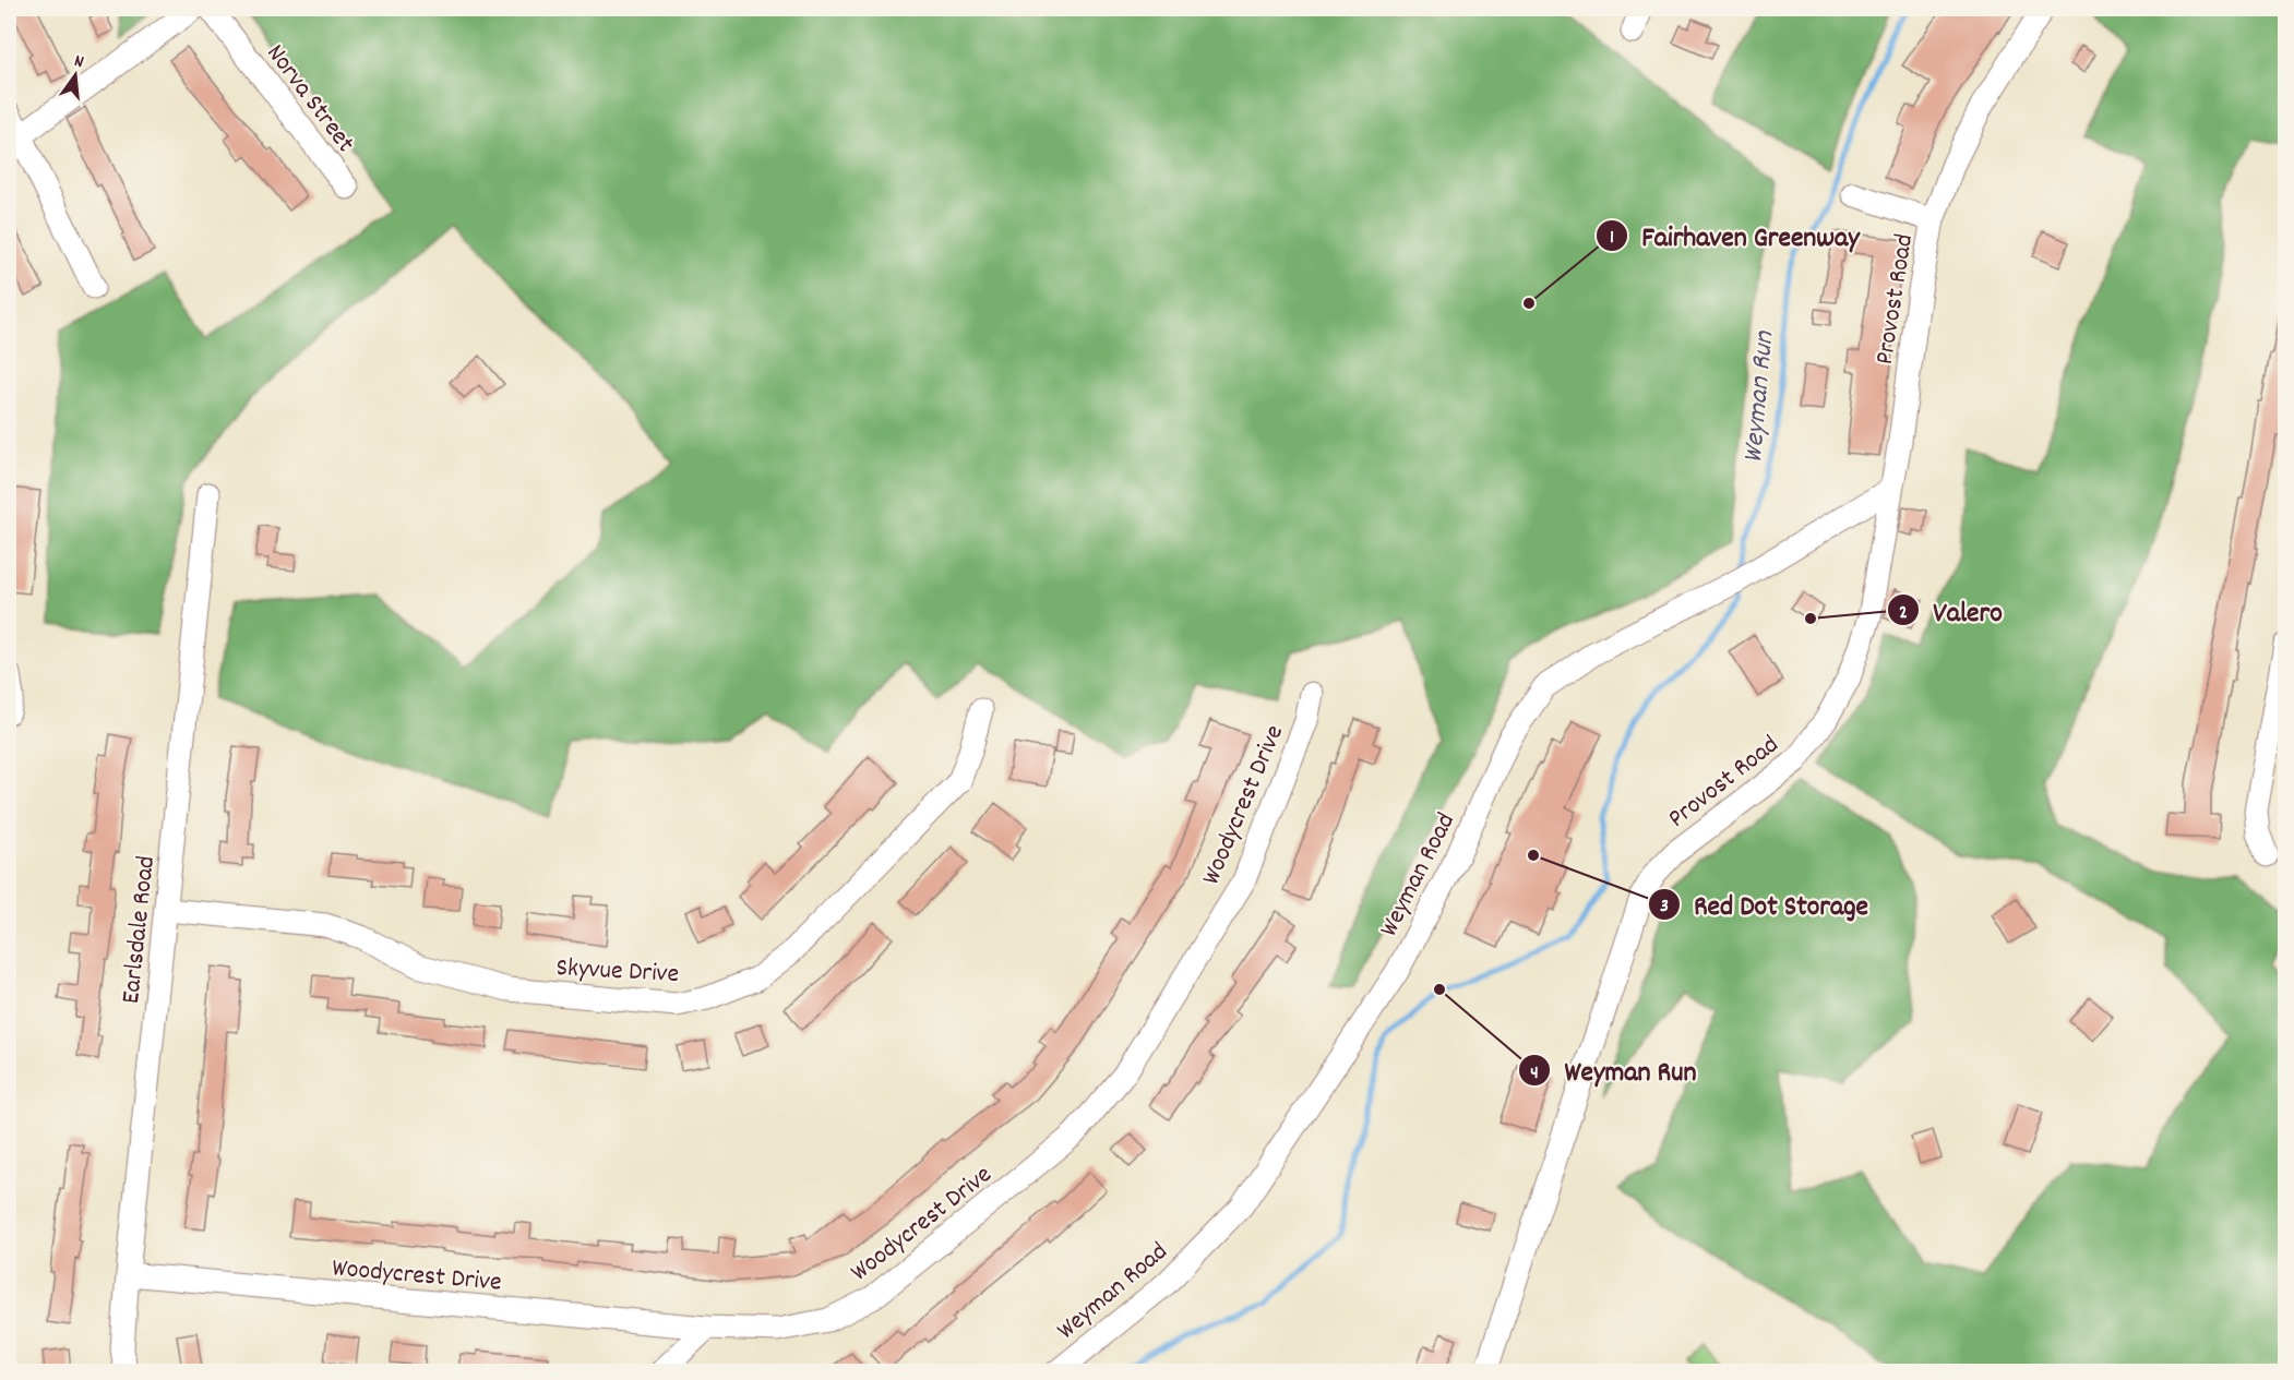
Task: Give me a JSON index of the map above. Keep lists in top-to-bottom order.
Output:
{
  "streets": {
    "street": [
      "Norva Street",
      "Provost Road",
      "Woodycrest Drive",
      "Weyman Road",
      "Earlsdale Road",
      "Skyvue Drive"
    ]
  },
  "crossings": [
    ["Provost Road", "Weyman Road"],
    ["Woodycrest Drive", "Earlsdale Road"],
    ["Earlsdale Road", "Skyvue Drive"]
  ],
  "water": ["Weyman Run"],
  "places": [
    "Fairhaven Greenway",
    "Valero",
    "Red Dot Storage",
    "Weyman Run"
  ],
  "north": "top"
}
